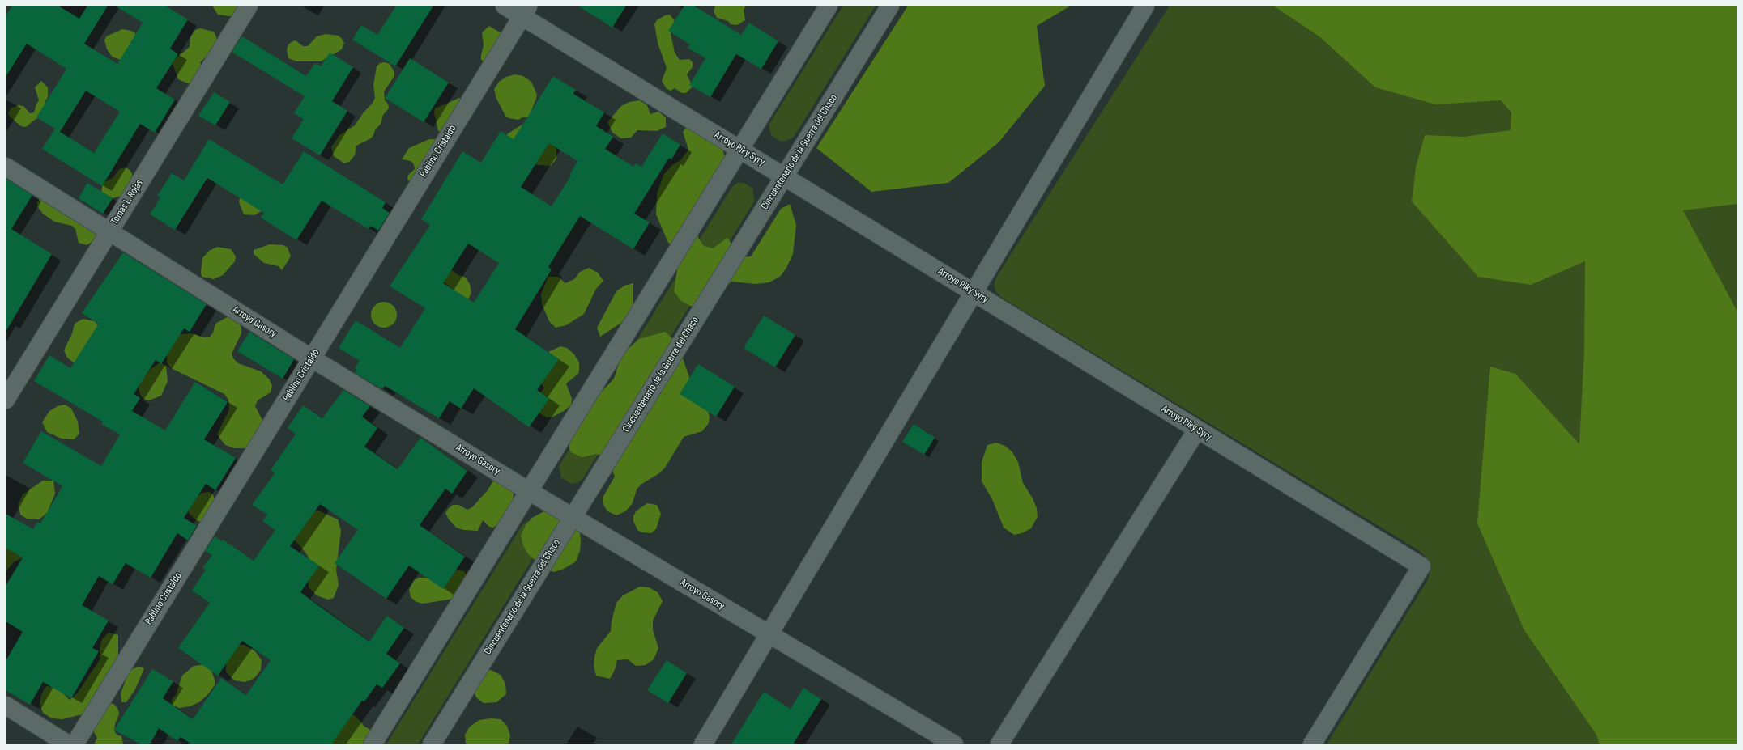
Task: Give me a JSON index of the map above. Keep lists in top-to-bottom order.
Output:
{
  "streets": {
    "street": [
      "Arroyo Piky Syry",
      "Pablino Cristaldo",
      "Cincuentenario de la Guerra del Chaco",
      "Tomas L. Rojas",
      "Arroyo Gasory"
    ]
  },
  "crossings": [
    ["Arroyo Piky Syry", "Pablino Cristaldo"],
    ["Arroyo Piky Syry", "Cincuentenario de la Guerra del Chaco"],
    ["Pablino Cristaldo", "Arroyo Gasory"],
    ["Cincuentenario de la Guerra del Chaco", "Arroyo Gasory"],
    ["Tomas L. Rojas", "Arroyo Gasory"]
  ]
}
